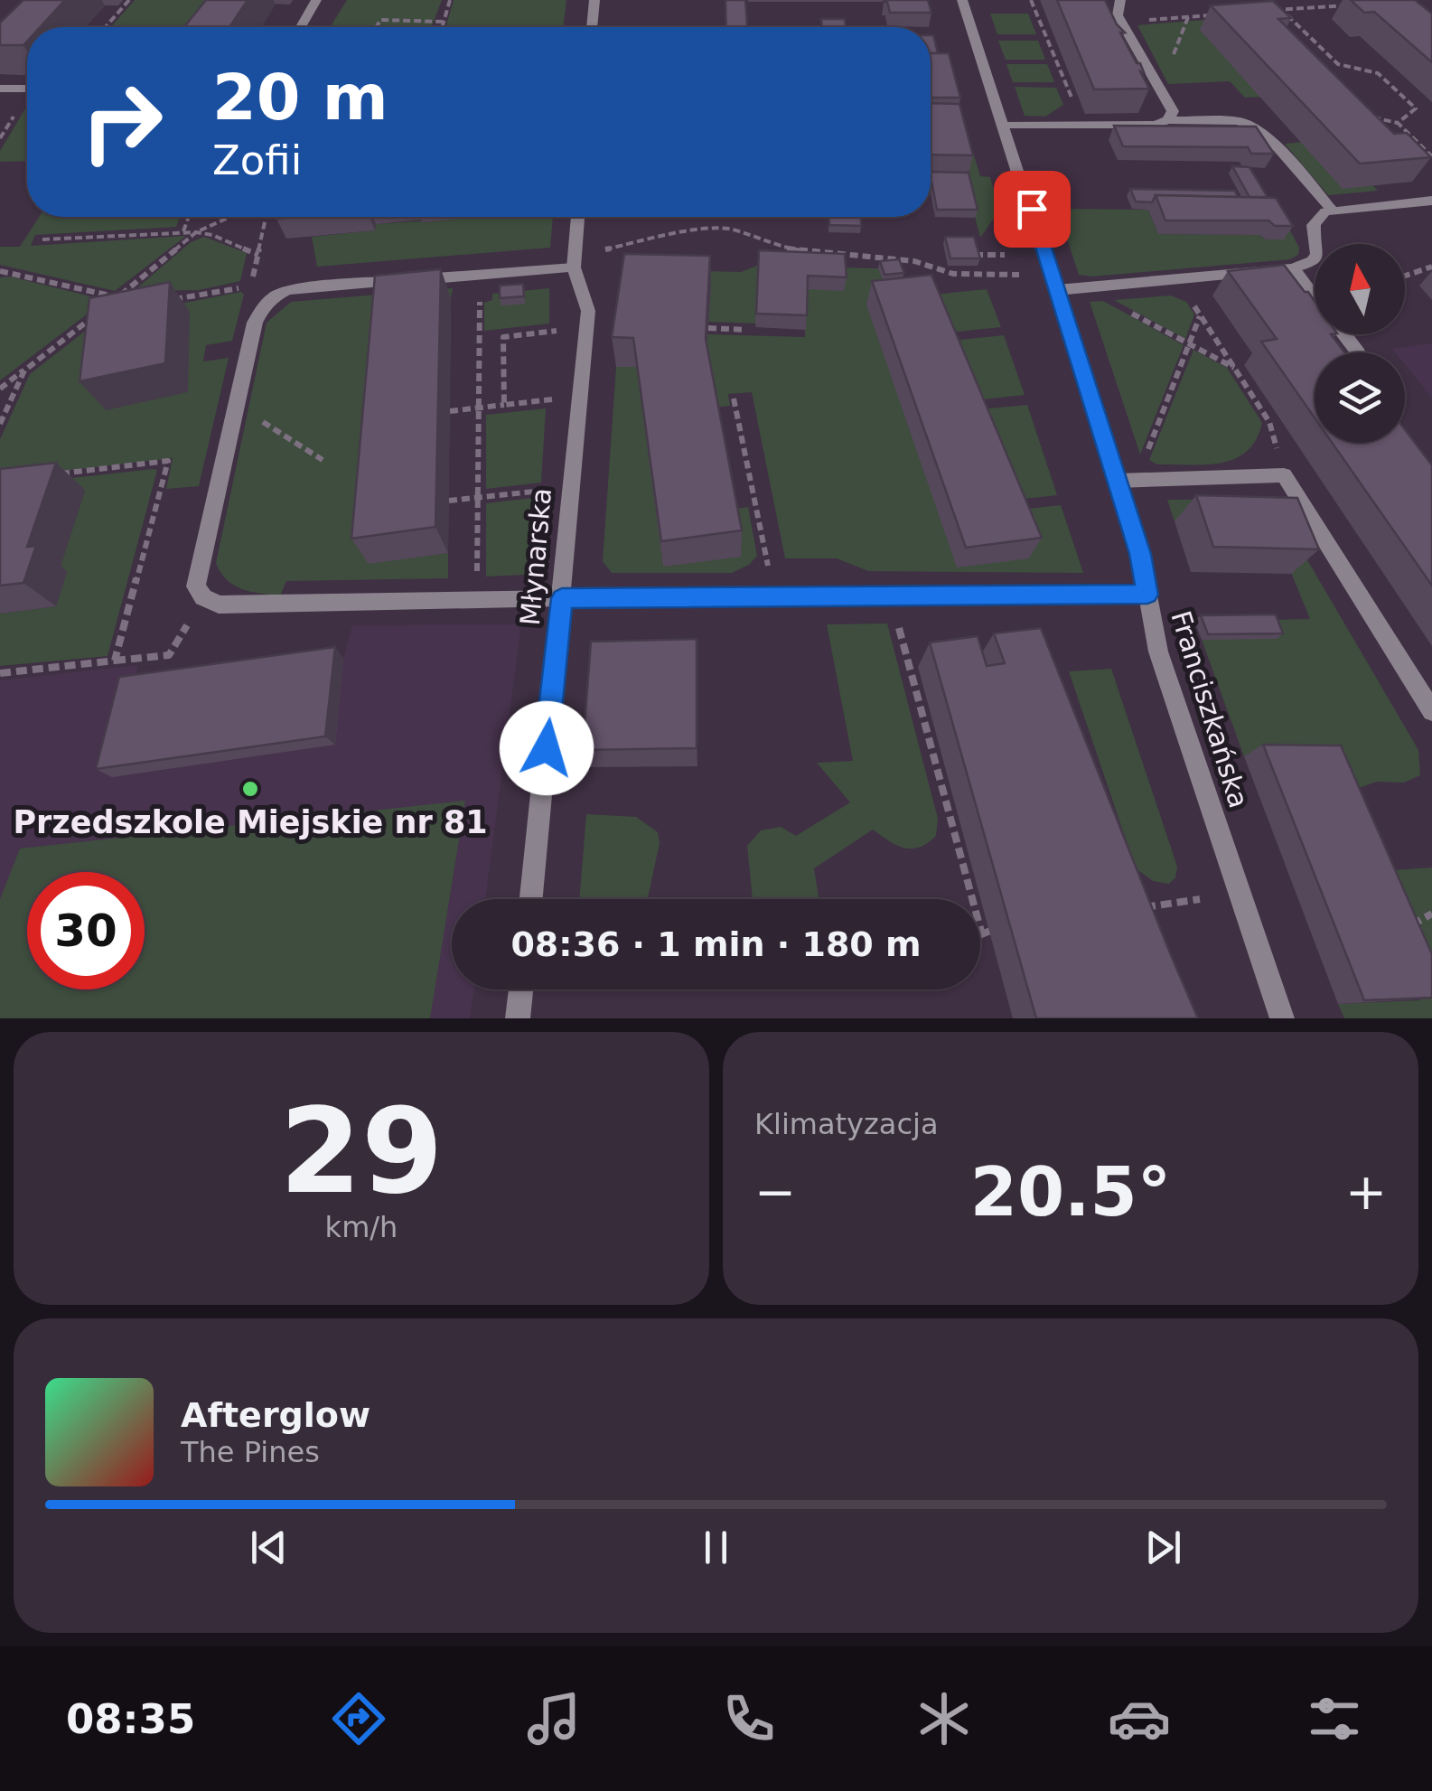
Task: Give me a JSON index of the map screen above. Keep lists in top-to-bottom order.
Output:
{
  "streets": {
    "street": ["Młynarska", "Franciszkańska"]
  },
  "places": ["Przedszkole Miejskie nr 81"],
  "north": "top",
  "page": {
    "turn": ["20 m", "Zofii"],
    "limit": "30",
    "trip": "08:36 · 1 min · 180 m",
    "tile": [
      ["29", "km/h"],
      "Klimatyzacja"
    ],
    "heat": ["−", "20.5°", "+"],
    "song": ["Afterglow", "The Pines"],
    "tabs": "08:35"
  }
}
